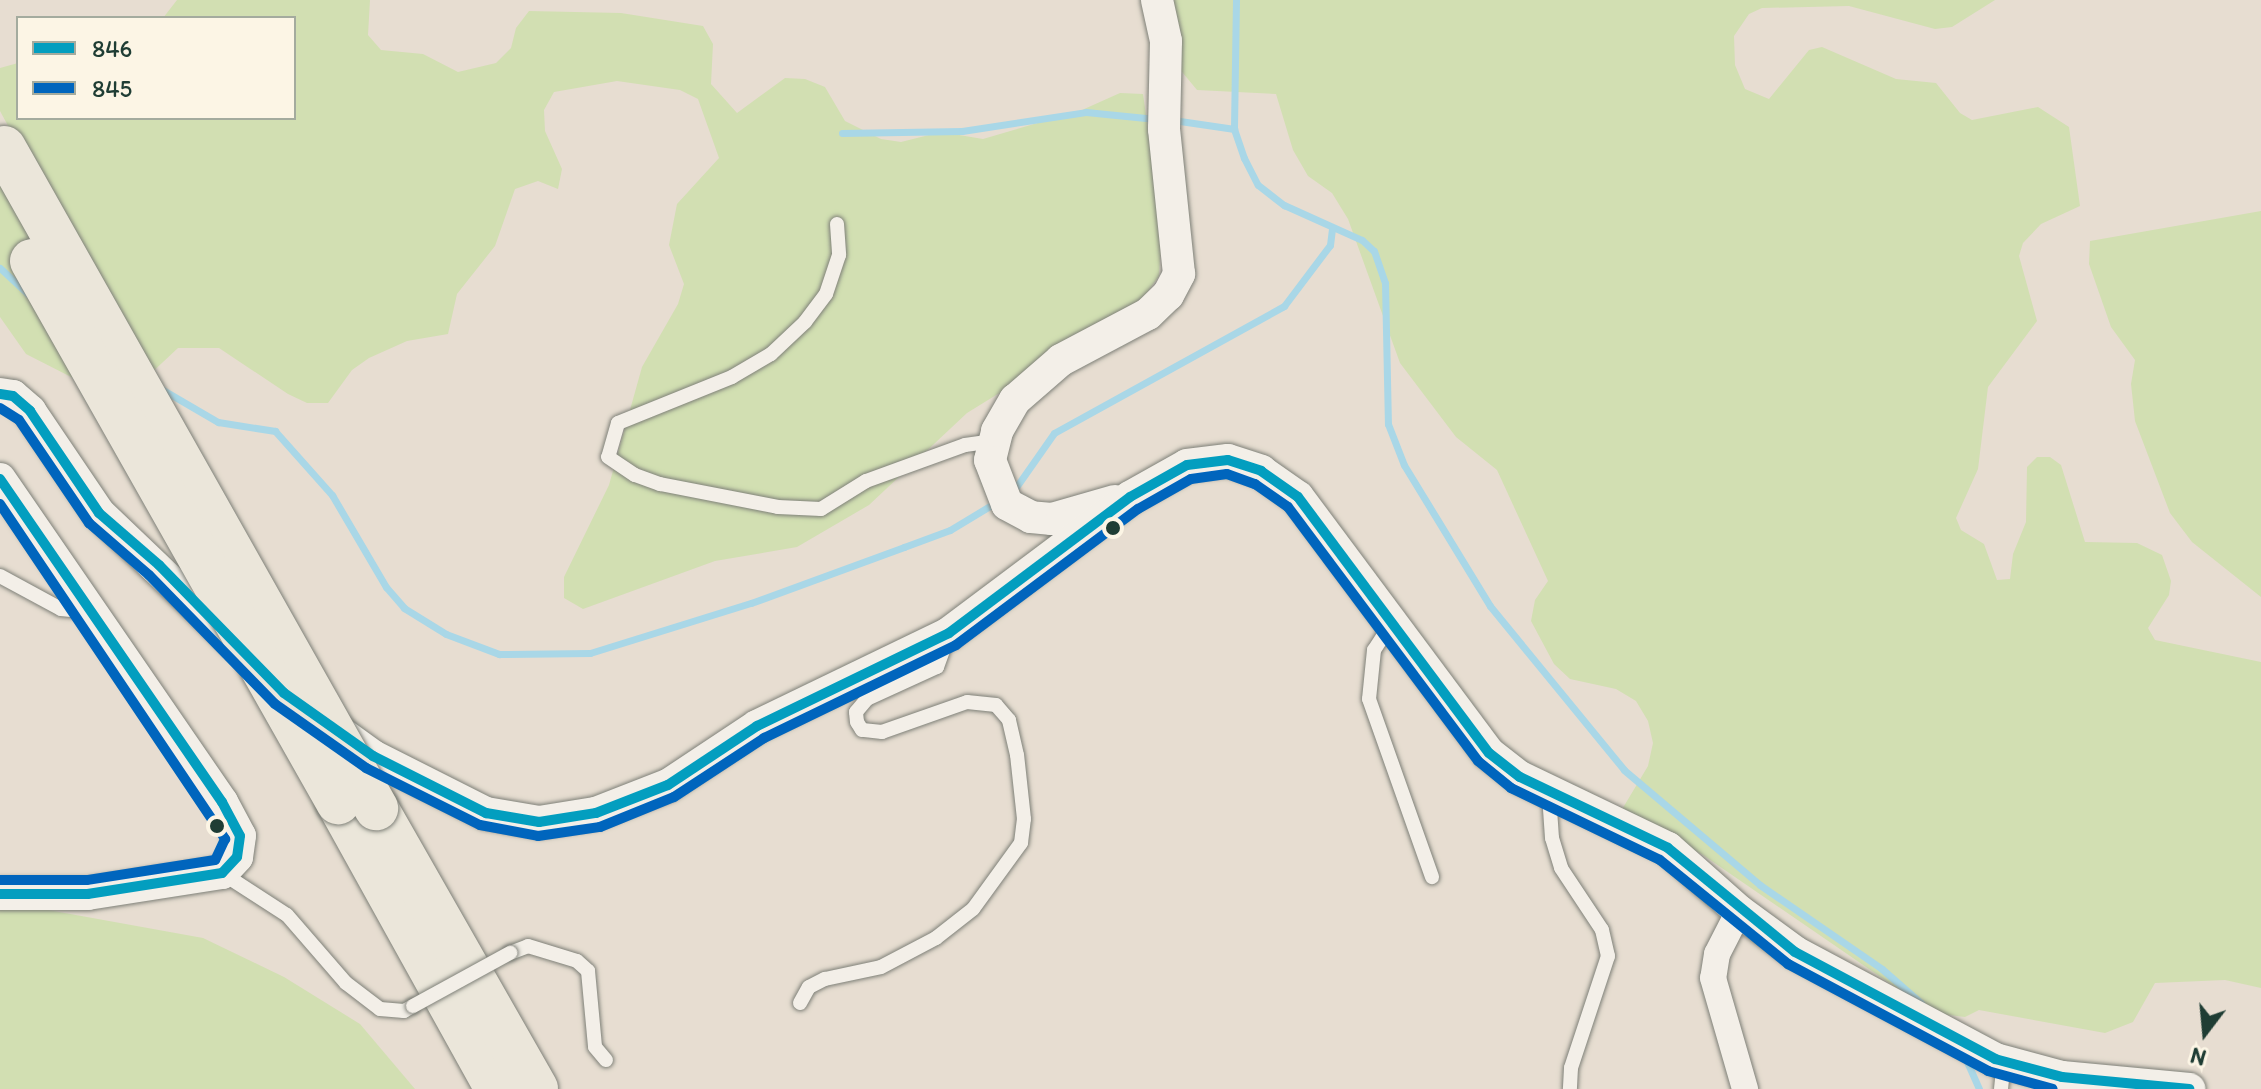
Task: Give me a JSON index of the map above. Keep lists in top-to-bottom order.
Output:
{
  "lines": ["transit line 846", "transit line 845"],
  "legend": ["846", "845"],
  "north": "bottom"
}
